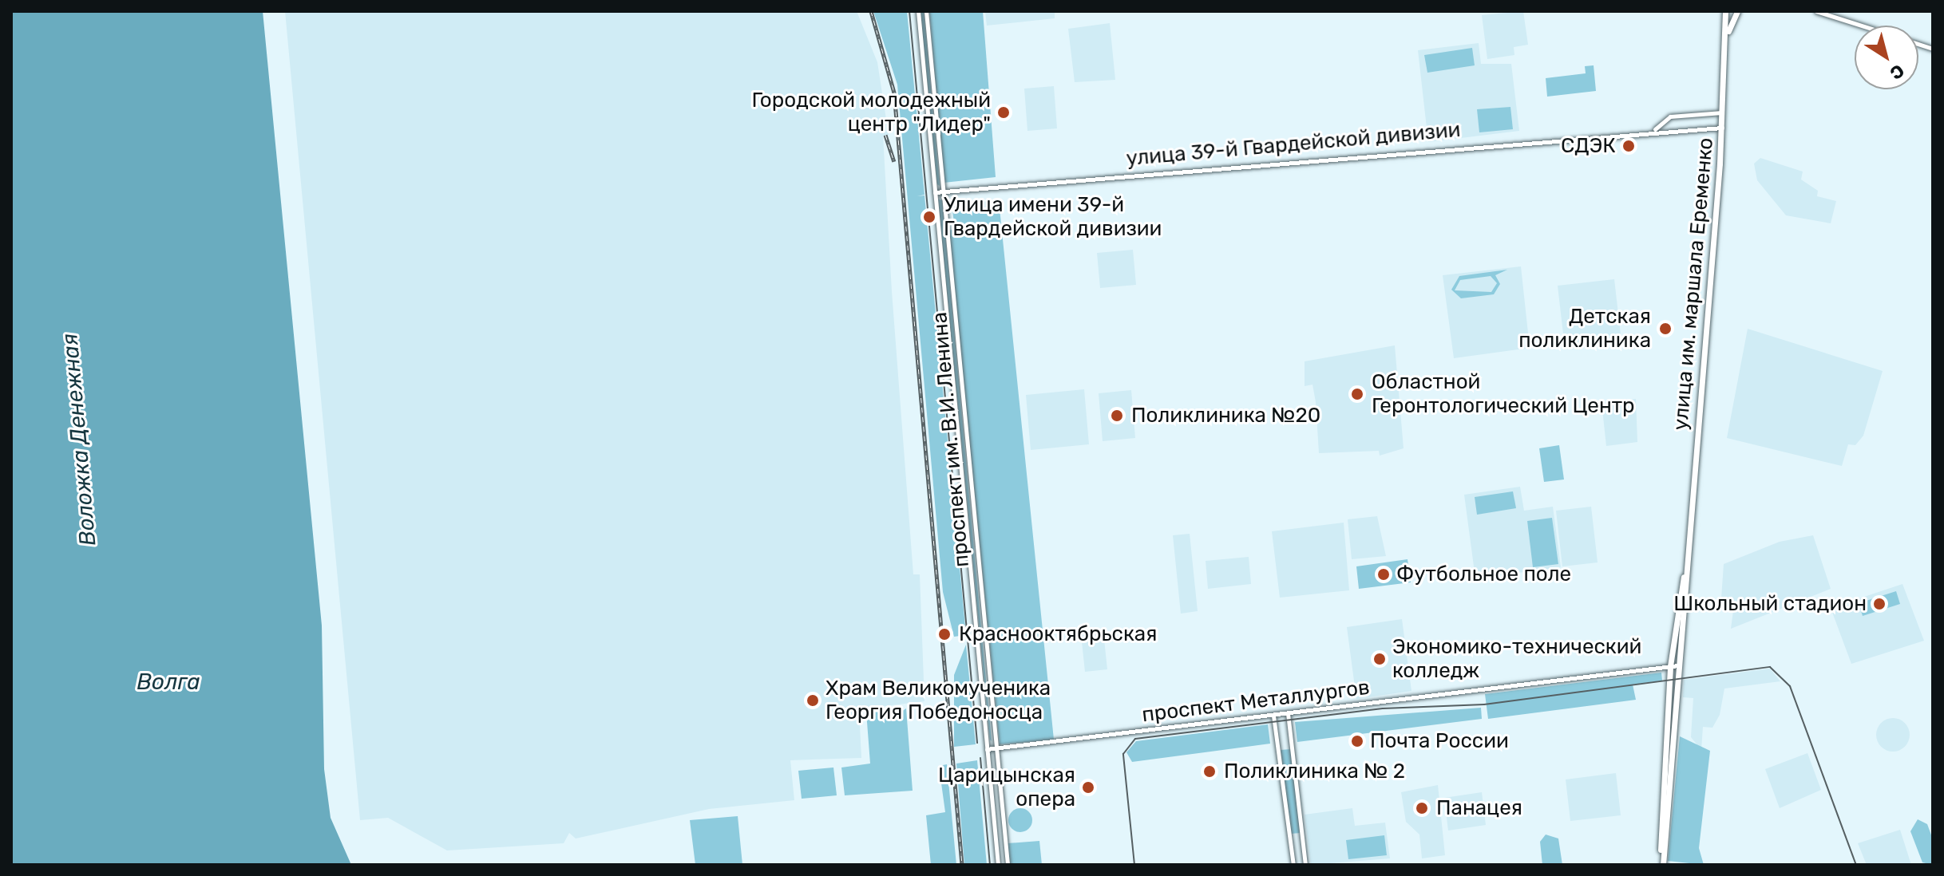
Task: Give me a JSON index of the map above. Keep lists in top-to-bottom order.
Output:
{
  "streets": {
    "highway": ["улица им. маршала Еременко"],
    "main road": ["улица 39-й Гвардейской дивизии", "проспект им. В.И. Ленина", "проспект Металлургов"]
  },
  "crossings": [
    ["улица 39-й Гвардейской дивизии", "улица им. маршала Еременко"],
    ["улица 39-й Гвардейской дивизии", "проспект им. В.И. Ленина"],
    ["улица им. маршала Еременко", "проспект Металлургов"],
    ["проспект им. В.И. Ленина", "проспект Металлургов"]
  ],
  "water": ["Воложка Денежная", "Волга"],
  "places": [
    "Городской молодежный центр \"Лидер\"",
    "СДЭК",
    "Улица имени 39-й Гвардейской дивизии",
    "Детская поликлиника",
    "Областной Геронтологический Центр",
    "Поликлиника №20",
    "Футбольное поле",
    "Школьный стадион",
    "Краснооктябрьская",
    "Экономико-технический колледж",
    "Храм Великомученика Георгия Победоносца",
    "Почта России",
    "Поликлиника № 2",
    "Царицынская опера",
    "Панацея"
  ],
  "north": "bottom right"
}
